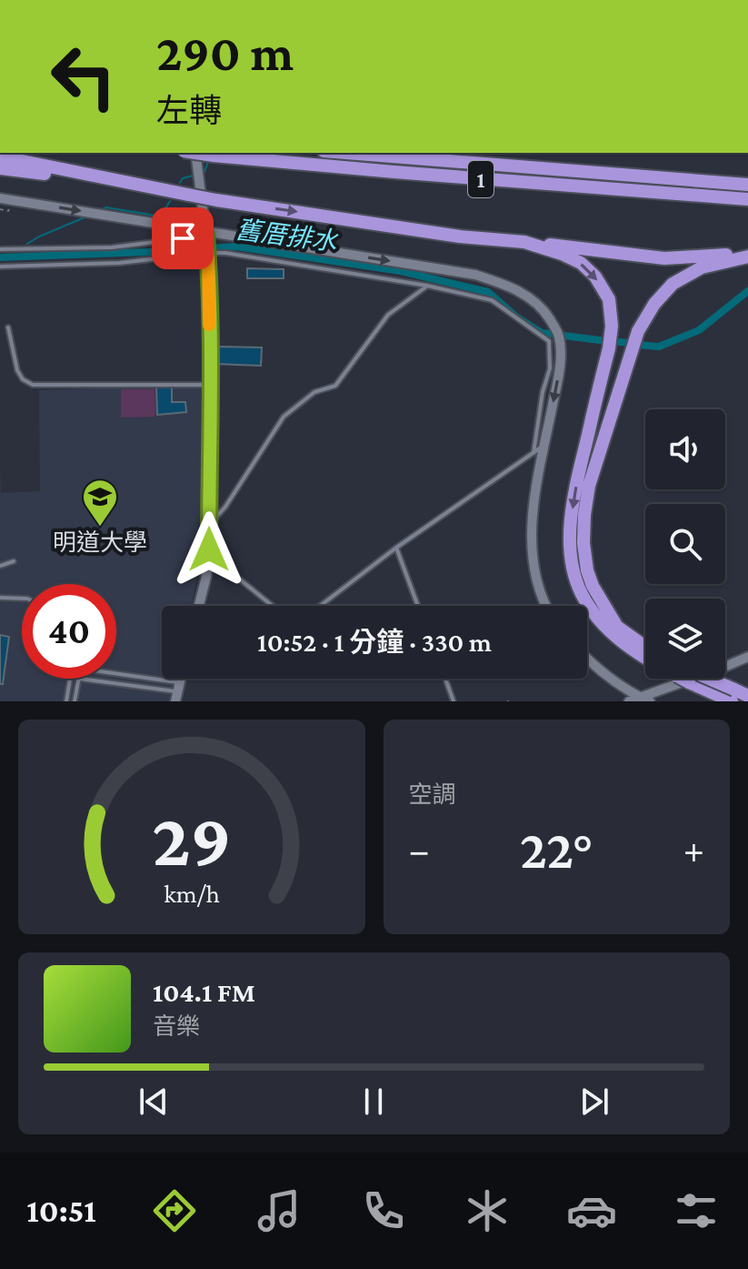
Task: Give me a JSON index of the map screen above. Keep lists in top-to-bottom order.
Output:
{
  "streets": {
    "highway": ["1"]
  },
  "water": ["舊厝排水"],
  "places": {
    "school or university": ["明道大學"]
  },
  "page": {
    "turn": ["290 m", "左轉"],
    "limit": "40",
    "trip": "10:52 · 1 分鐘 · 330 m",
    "tile": "空調",
    "heat": ["−", "22°", "+"],
    "song": ["104.1 FM", "音樂"],
    "tabs": "10:51",
    "gauge": ["29", "km/h"]
  }
}
